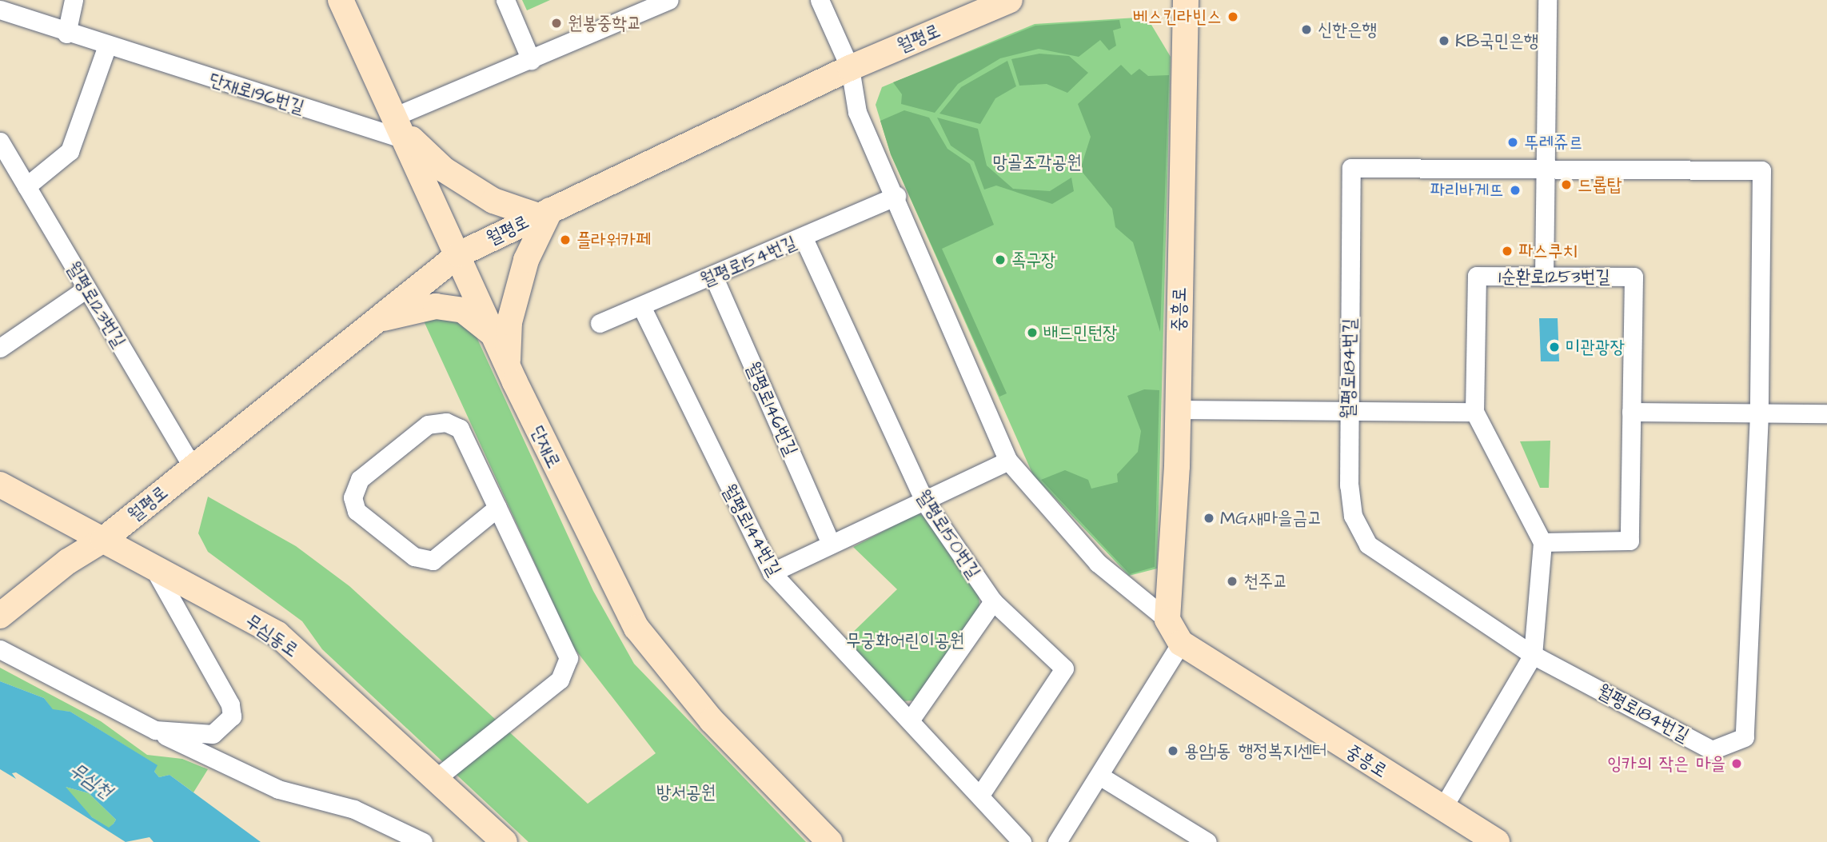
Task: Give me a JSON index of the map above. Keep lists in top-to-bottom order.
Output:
{
  "streets": {
    "street": [
      "월평로",
      "단재로196번길",
      "월평로154번길",
      "1순환로1253번길",
      "월평로123번길",
      "중흥로",
      "월평로184번길",
      "월평로146번길",
      "단재로",
      "월평로144번길",
      "월평로150번길",
      "무심동로"
    ]
  },
  "crossings": [
    ["월평로", "월평로123번길"],
    ["월평로", "단재로"],
    ["월평로", "무심동로"],
    ["단재로196번길", "단재로"],
    ["월평로154번길", "월평로146번길"],
    ["월평로154번길", "월평로144번길"],
    ["월평로154번길", "월평로150번길"],
    ["월평로144번길", "월평로150번길"]
  ],
  "water": ["무심천"],
  "parks": ["망골조각공원", "무궁화어린이공원", "방서공원"],
  "places": [
    "베스킨라빈스",
    "원봉중학교",
    "신한은행",
    "KB국민은행",
    "뚜레쥬르",
    "드롭탑",
    "파리바게뜨",
    "플라워카페",
    "파스쿠치",
    "족구장",
    "배드민턴장",
    "미관광장",
    "MG새마을금고",
    "천주교",
    "용암1동 행정복지센터",
    "잉카의 작은 마을"
  ]
}
